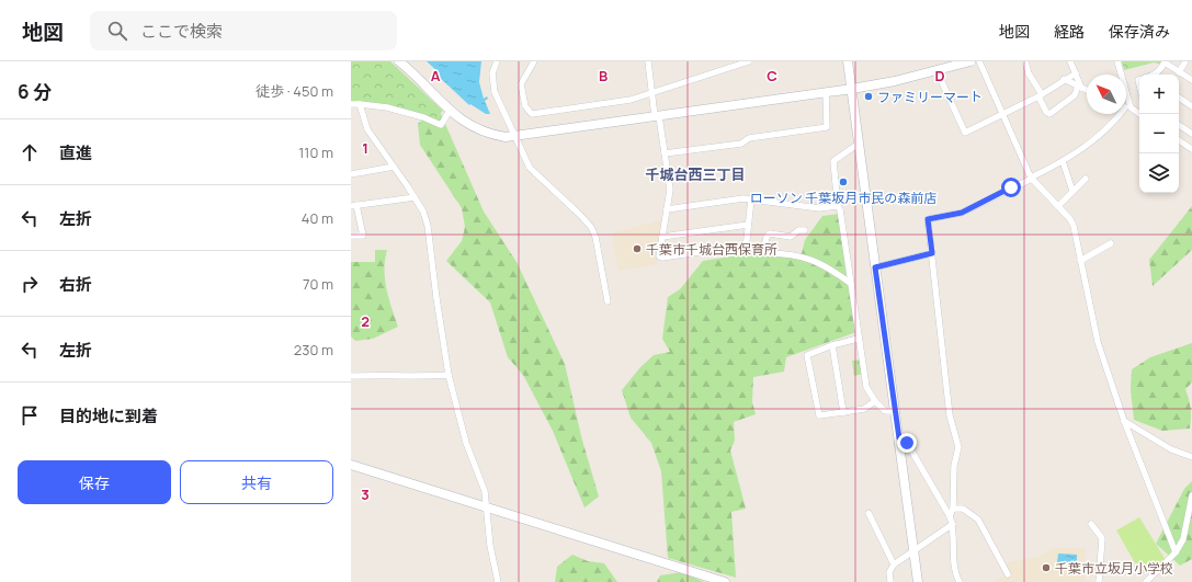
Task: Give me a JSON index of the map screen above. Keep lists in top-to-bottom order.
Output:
{
  "districts": ["千城台西三丁目"],
  "places": [
    "ファミリーマート",
    "ローソン 千葉坂月市民の森前店",
    "千葉市千城台西保育所",
    "千葉市立坂月小学校"
  ],
  "north": "top left",
  "page": {
    "header": "地図",
    "search": "ここで検索",
    "nav": ["地図", "経路", "保存済み"],
    "heading": ["6 分", "徒歩 · 450 m"],
    "map_buttons": ["+", "−"],
    "list": [
      ["直進", "110 m"],
      ["左折", "40 m"],
      ["右折", "70 m"],
      ["左折", "230 m"],
      "目的地に到着"
    ],
    "buttons": ["保存", "共有"]
  },
  "grid": {
    "columns": [
      "A",
      "B",
      "C",
      "D"
    ],
    "rows": ["1", "2", "3"]
  }
}
